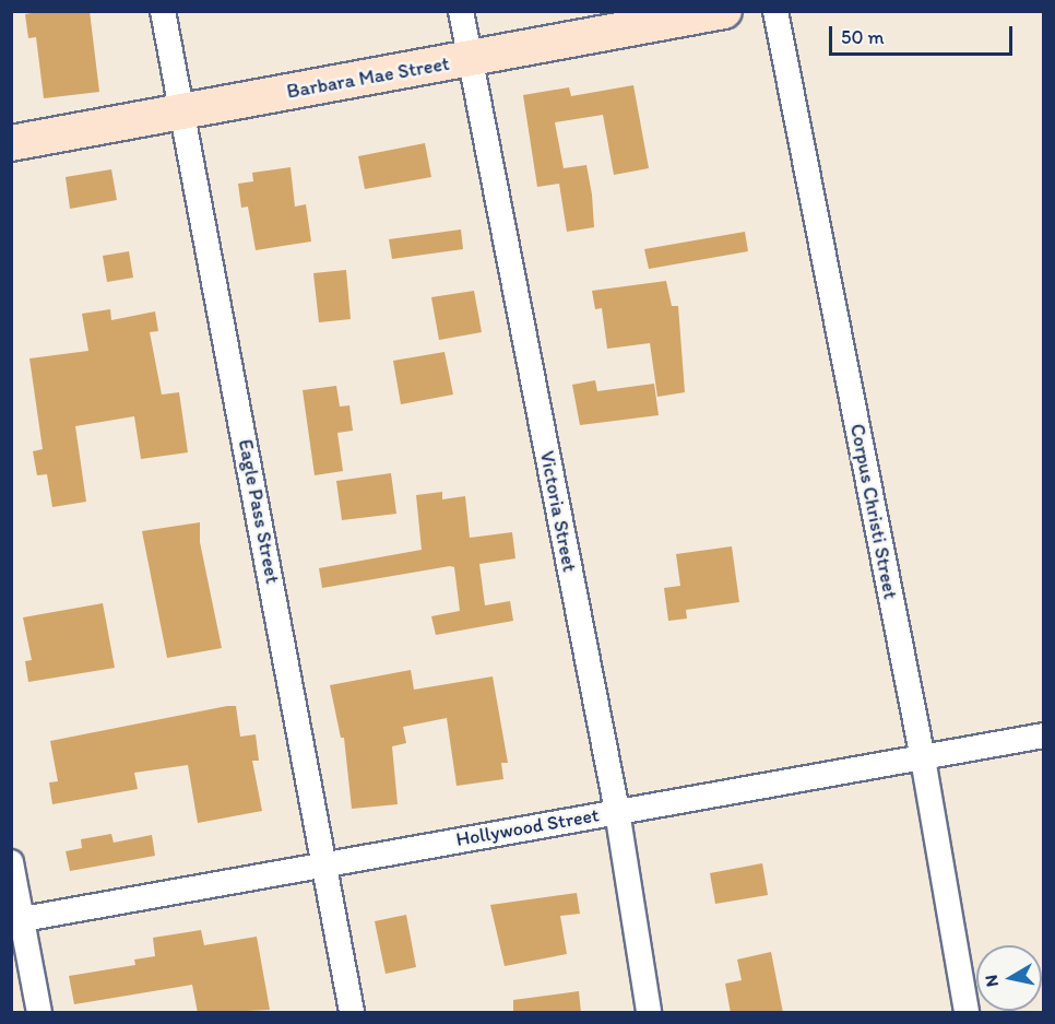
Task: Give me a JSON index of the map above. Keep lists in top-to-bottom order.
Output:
{
  "streets": {
    "street": [
      "Barbara Mae Street",
      "Eagle Pass Street",
      "Victoria Street",
      "Corpus Christi Street",
      "Hollywood Street"
    ]
  },
  "crossings": [
    ["Barbara Mae Street", "Eagle Pass Street"],
    ["Barbara Mae Street", "Victoria Street"],
    ["Eagle Pass Street", "Hollywood Street"],
    ["Victoria Street", "Hollywood Street"],
    ["Corpus Christi Street", "Hollywood Street"]
  ],
  "scale_bar": "50 m",
  "north": "left"
}
